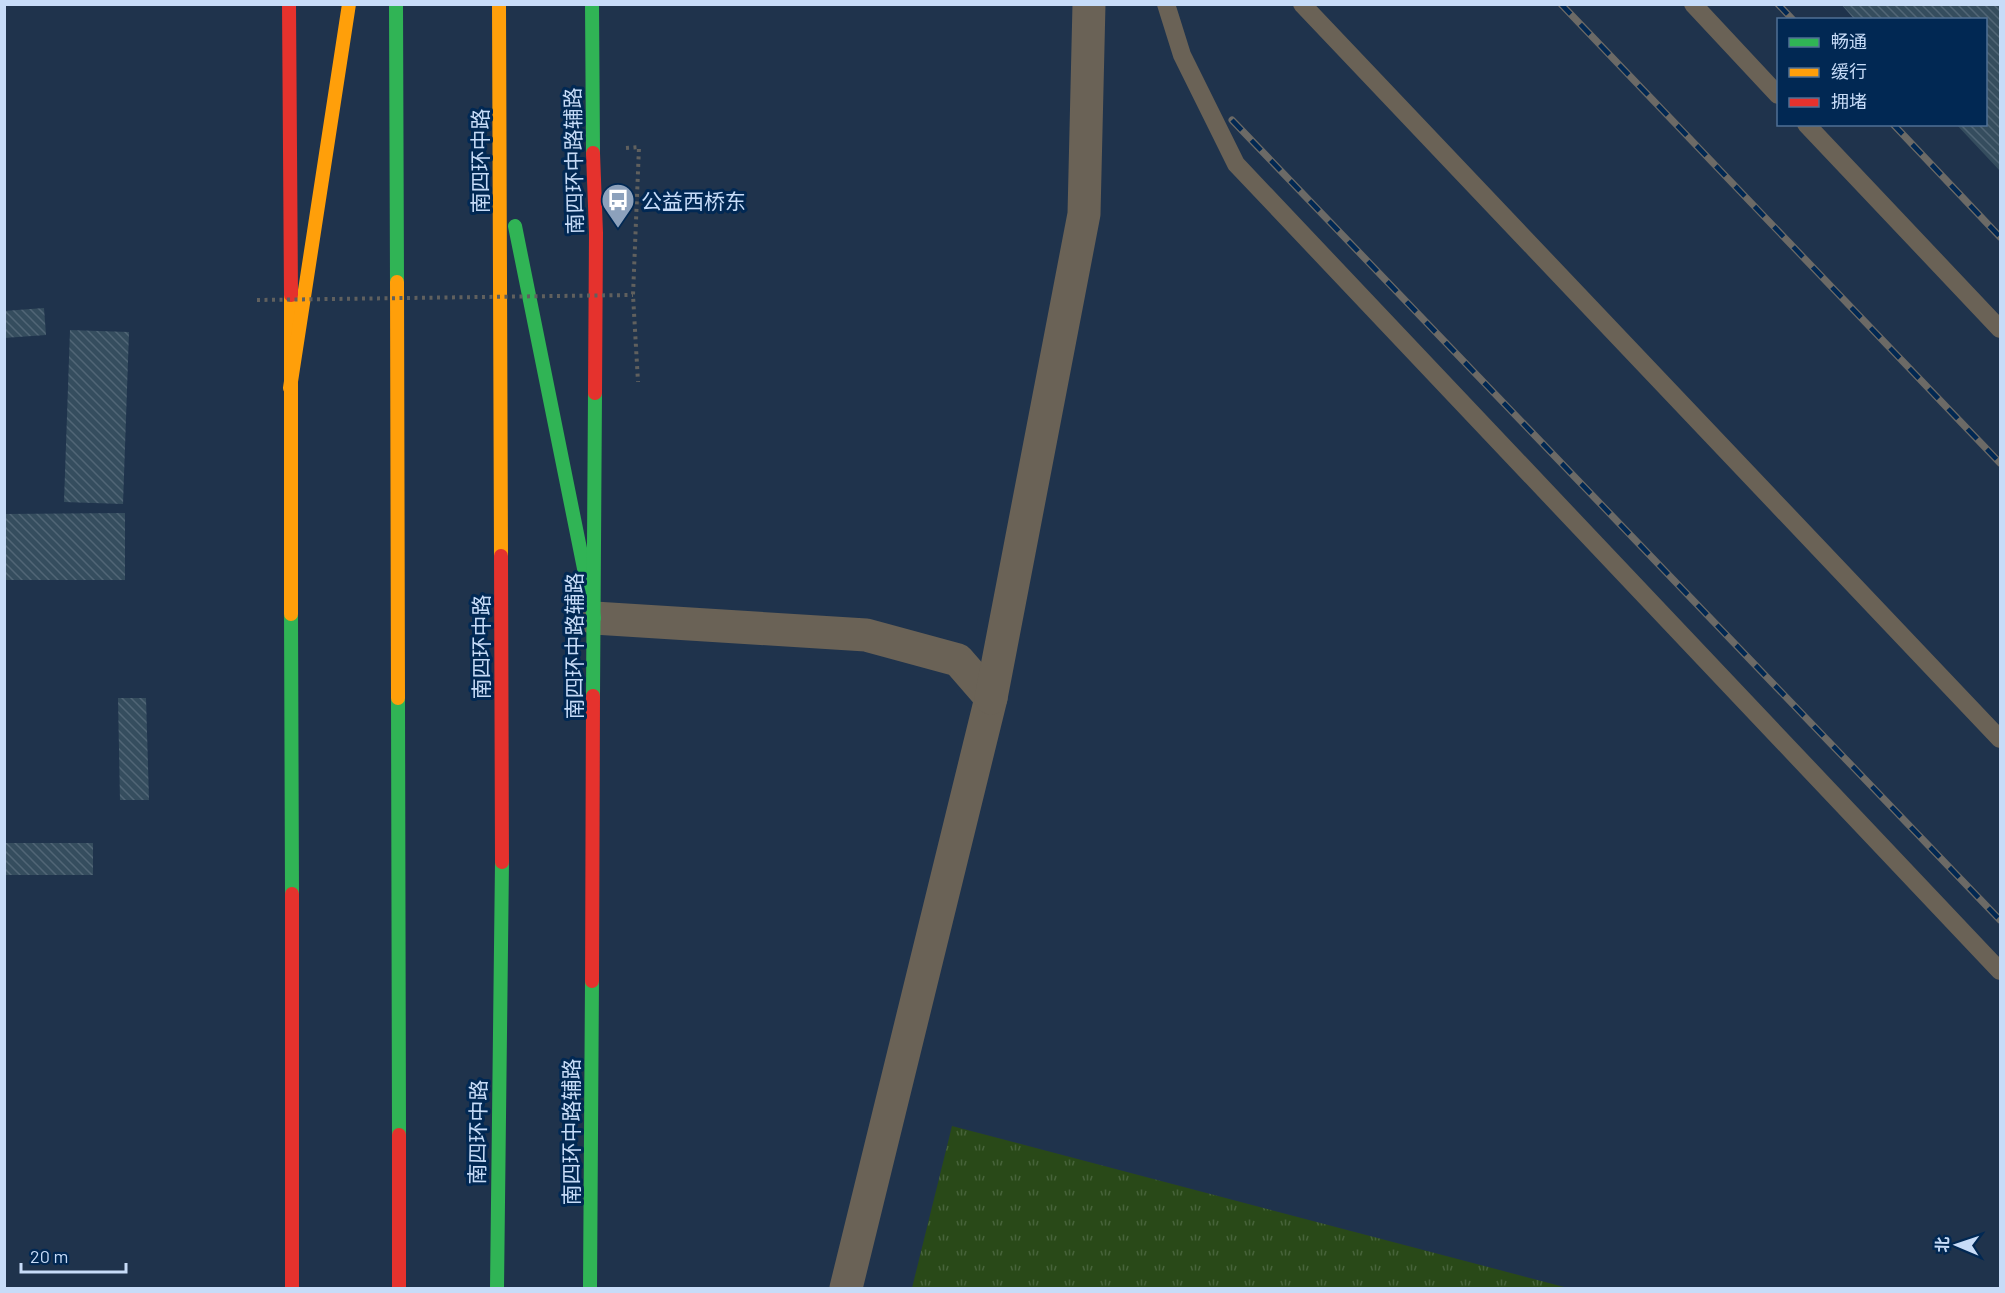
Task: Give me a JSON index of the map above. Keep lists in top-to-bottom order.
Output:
{
  "streets": {
    "main road": ["南四环中路", "南四环中路辅路"]
  },
  "places": {
    "bus stop": ["公益西桥东"]
  },
  "legend": ["畅通", "缓行", "拥堵"],
  "scale_bar": "20 m",
  "north": "left"
}
